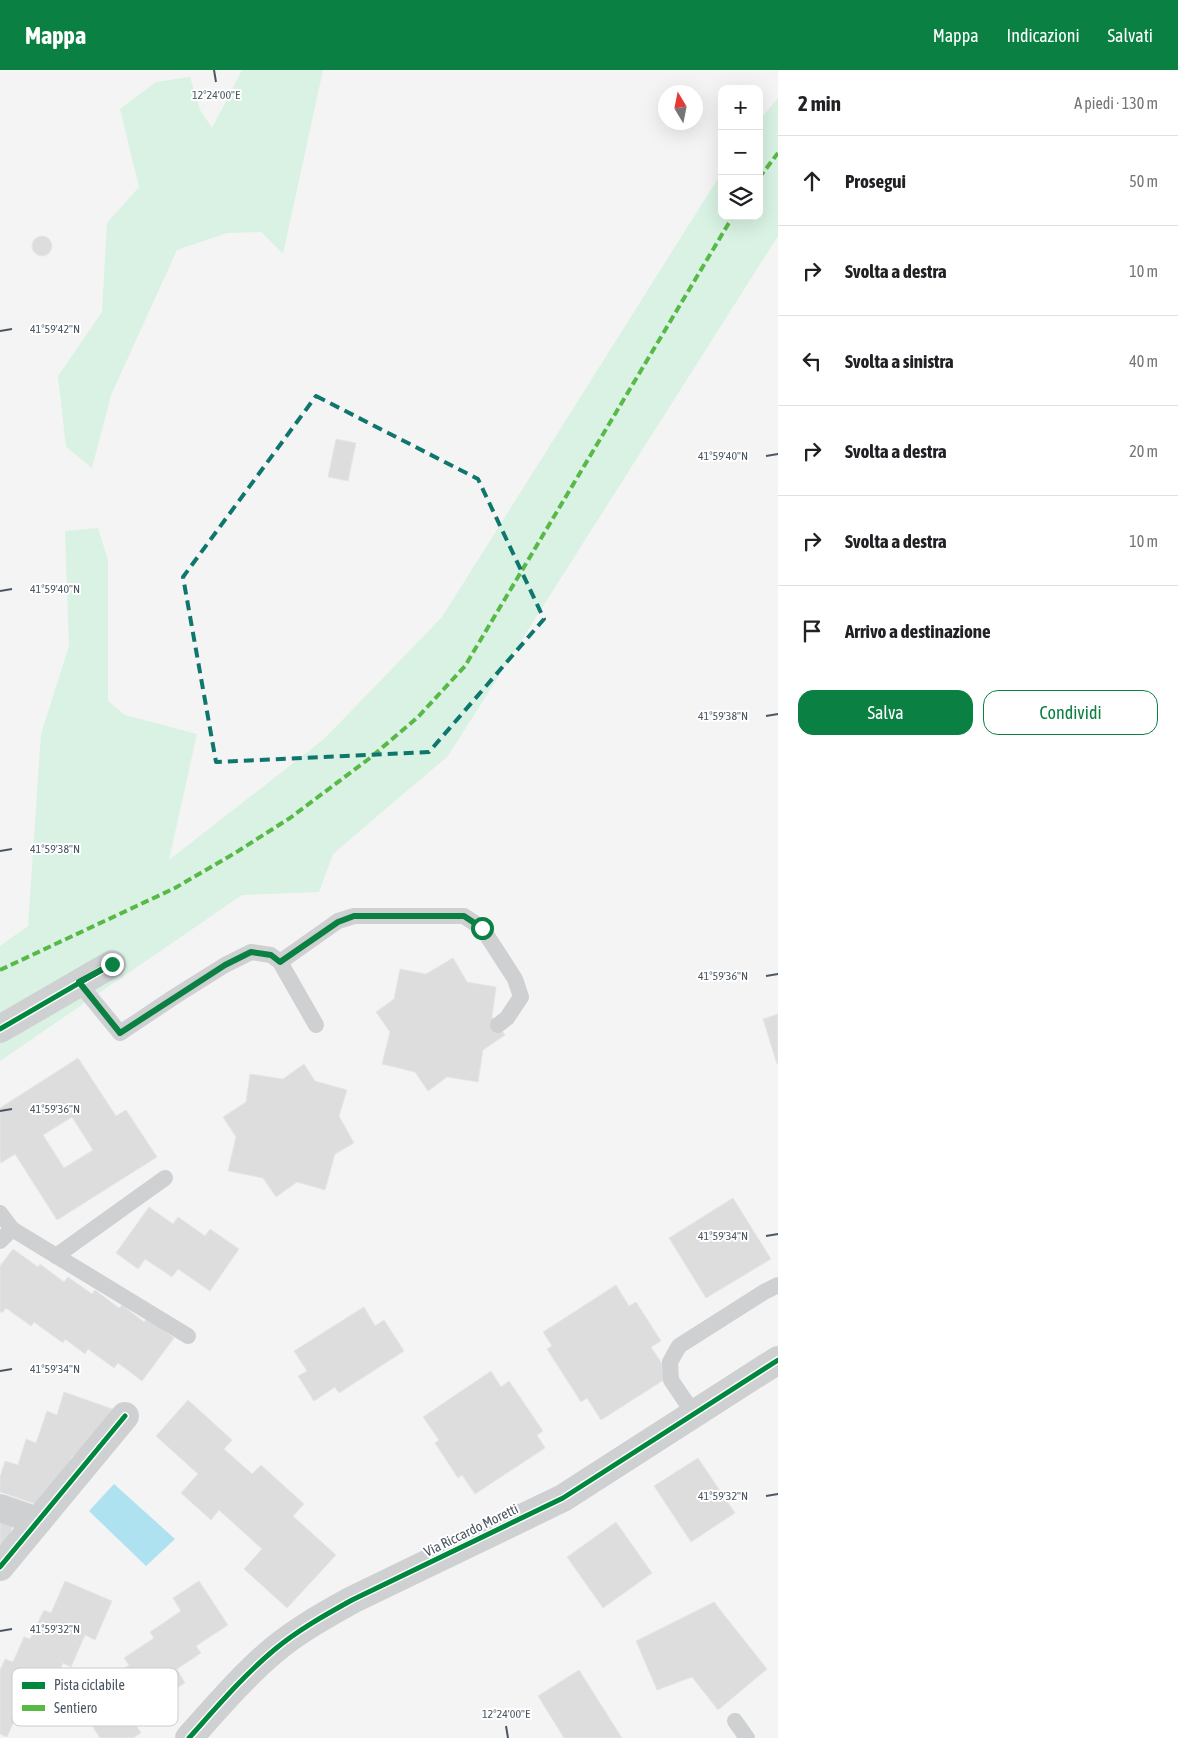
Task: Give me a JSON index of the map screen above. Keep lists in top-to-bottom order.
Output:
{
  "streets": {
    "street": ["Via Riccardo Moretti"]
  },
  "legend": ["Pista ciclabile", "Sentiero"],
  "north": "top",
  "page": {
    "header": "Mappa",
    "nav": ["Mappa", "Indicazioni", "Salvati"],
    "heading": ["2 min", "A piedi · 130 m"],
    "map_buttons": ["+", "−"],
    "list": [
      ["Prosegui", "50 m"],
      ["Svolta a destra", "10 m"],
      ["Svolta a sinistra", "40 m"],
      ["Svolta a destra", "20 m"],
      ["Svolta a destra", "10 m"],
      "Arrivo a destinazione"
    ],
    "buttons": ["Salva", "Condividi"]
  },
  "coordinates": [
    "12°24'00\"E",
    "41°59'42\"N",
    "41°59'40\"N",
    "41°59'38\"N",
    "41°59'36\"N",
    "41°59'34\"N",
    "41°59'32\"N"
  ]
}
